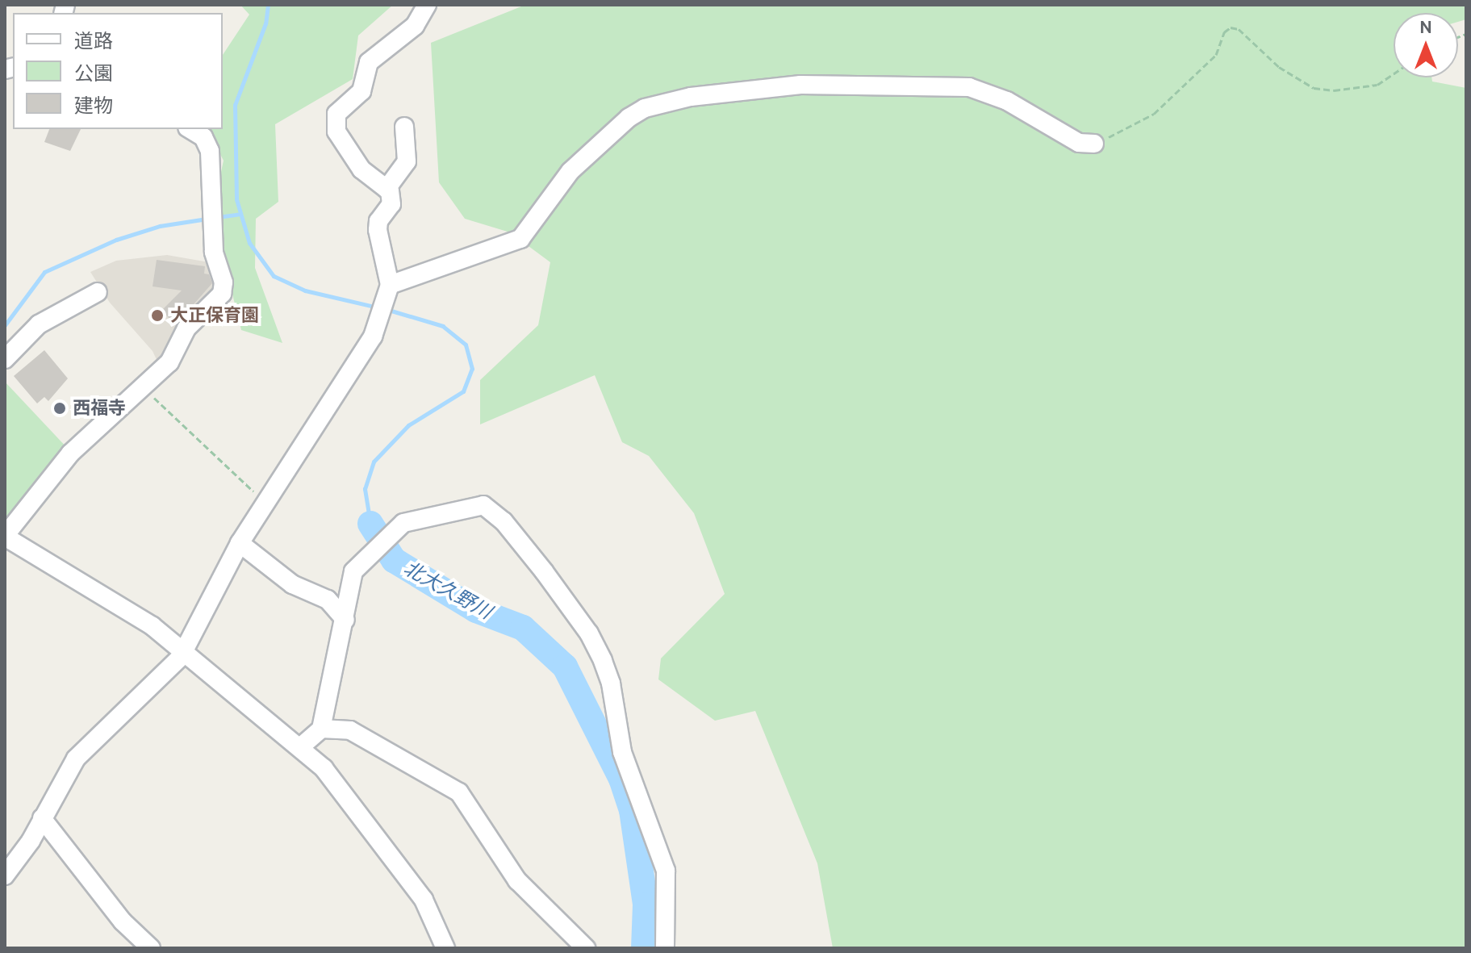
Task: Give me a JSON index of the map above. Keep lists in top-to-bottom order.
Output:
{
  "water": ["北大久野川"],
  "places": ["大正保育園", "西福寺"],
  "legend": ["道路", "公園", "建物"],
  "north": "top"
}
